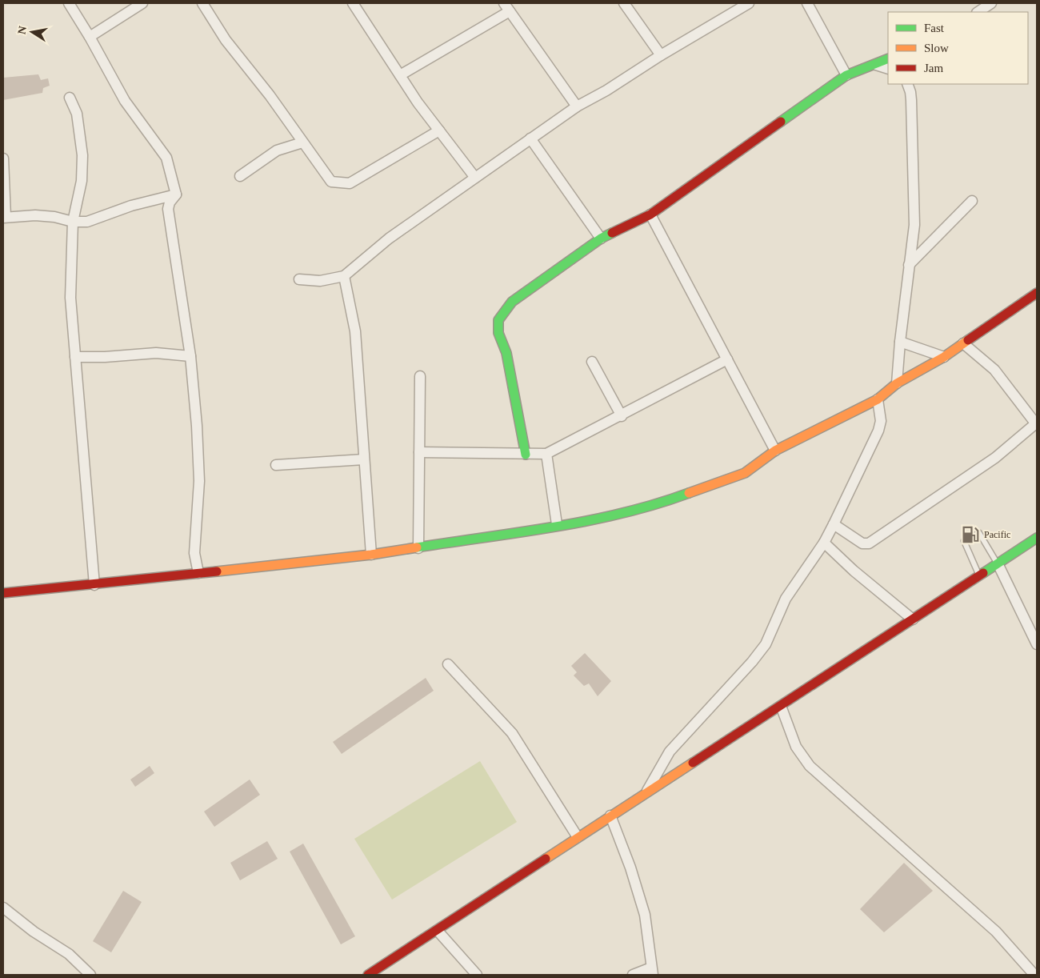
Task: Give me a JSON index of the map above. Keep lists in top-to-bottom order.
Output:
{
  "places": {
    "fuel station": ["Pacific"]
  },
  "legend": ["Fast", "Slow", "Jam"],
  "north": "left"
}
